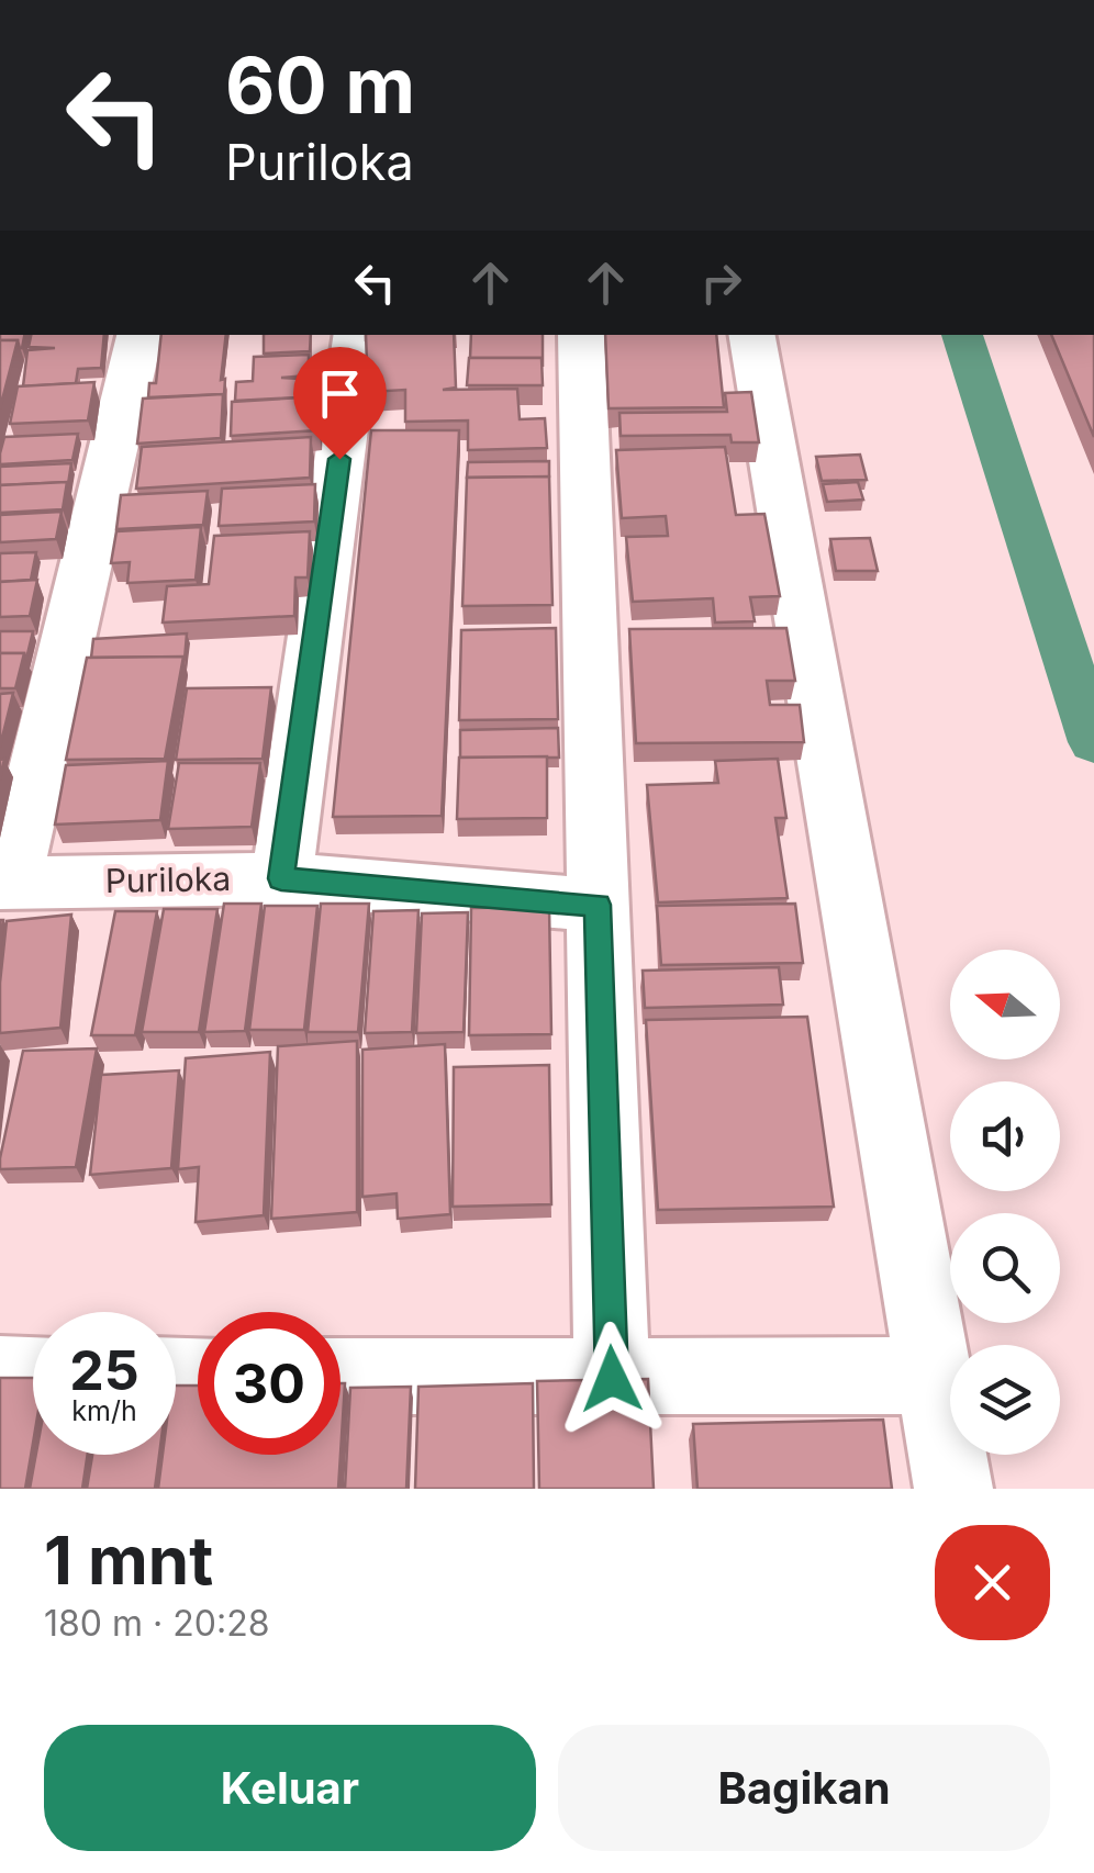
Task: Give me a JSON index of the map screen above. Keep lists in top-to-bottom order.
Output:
{
  "streets": {
    "street": ["Puriloka"]
  },
  "north": "left",
  "page": {
    "turn": ["60 m", "Puriloka"],
    "speed": "25 km/h",
    "limit": "30",
    "heading": ["1 mnt", "180 m · 20:28"],
    "buttons": ["Keluar", "Bagikan"]
  }
}
